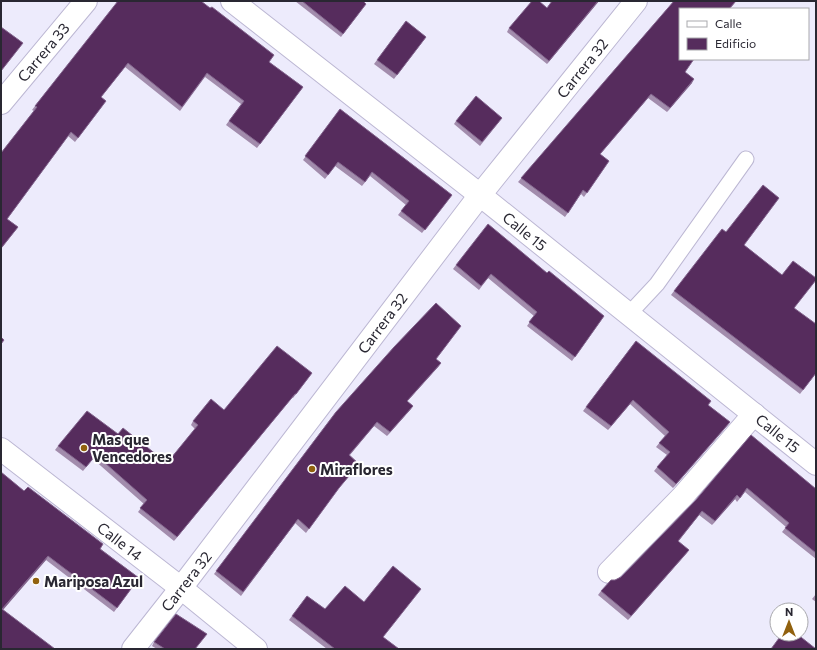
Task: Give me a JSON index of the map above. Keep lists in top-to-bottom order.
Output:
{
  "streets": {
    "street": [
      "Carrera 33",
      "Carrera 32",
      "Calle 15",
      "Calle 14"
    ]
  },
  "crossings": [
    ["Carrera 32", "Calle 15"],
    ["Carrera 32", "Calle 14"]
  ],
  "places": ["Mas que Vencedores", "Miraflores", "Mariposa Azul"],
  "legend": ["Calle", "Edificio"],
  "north": "top"
}
